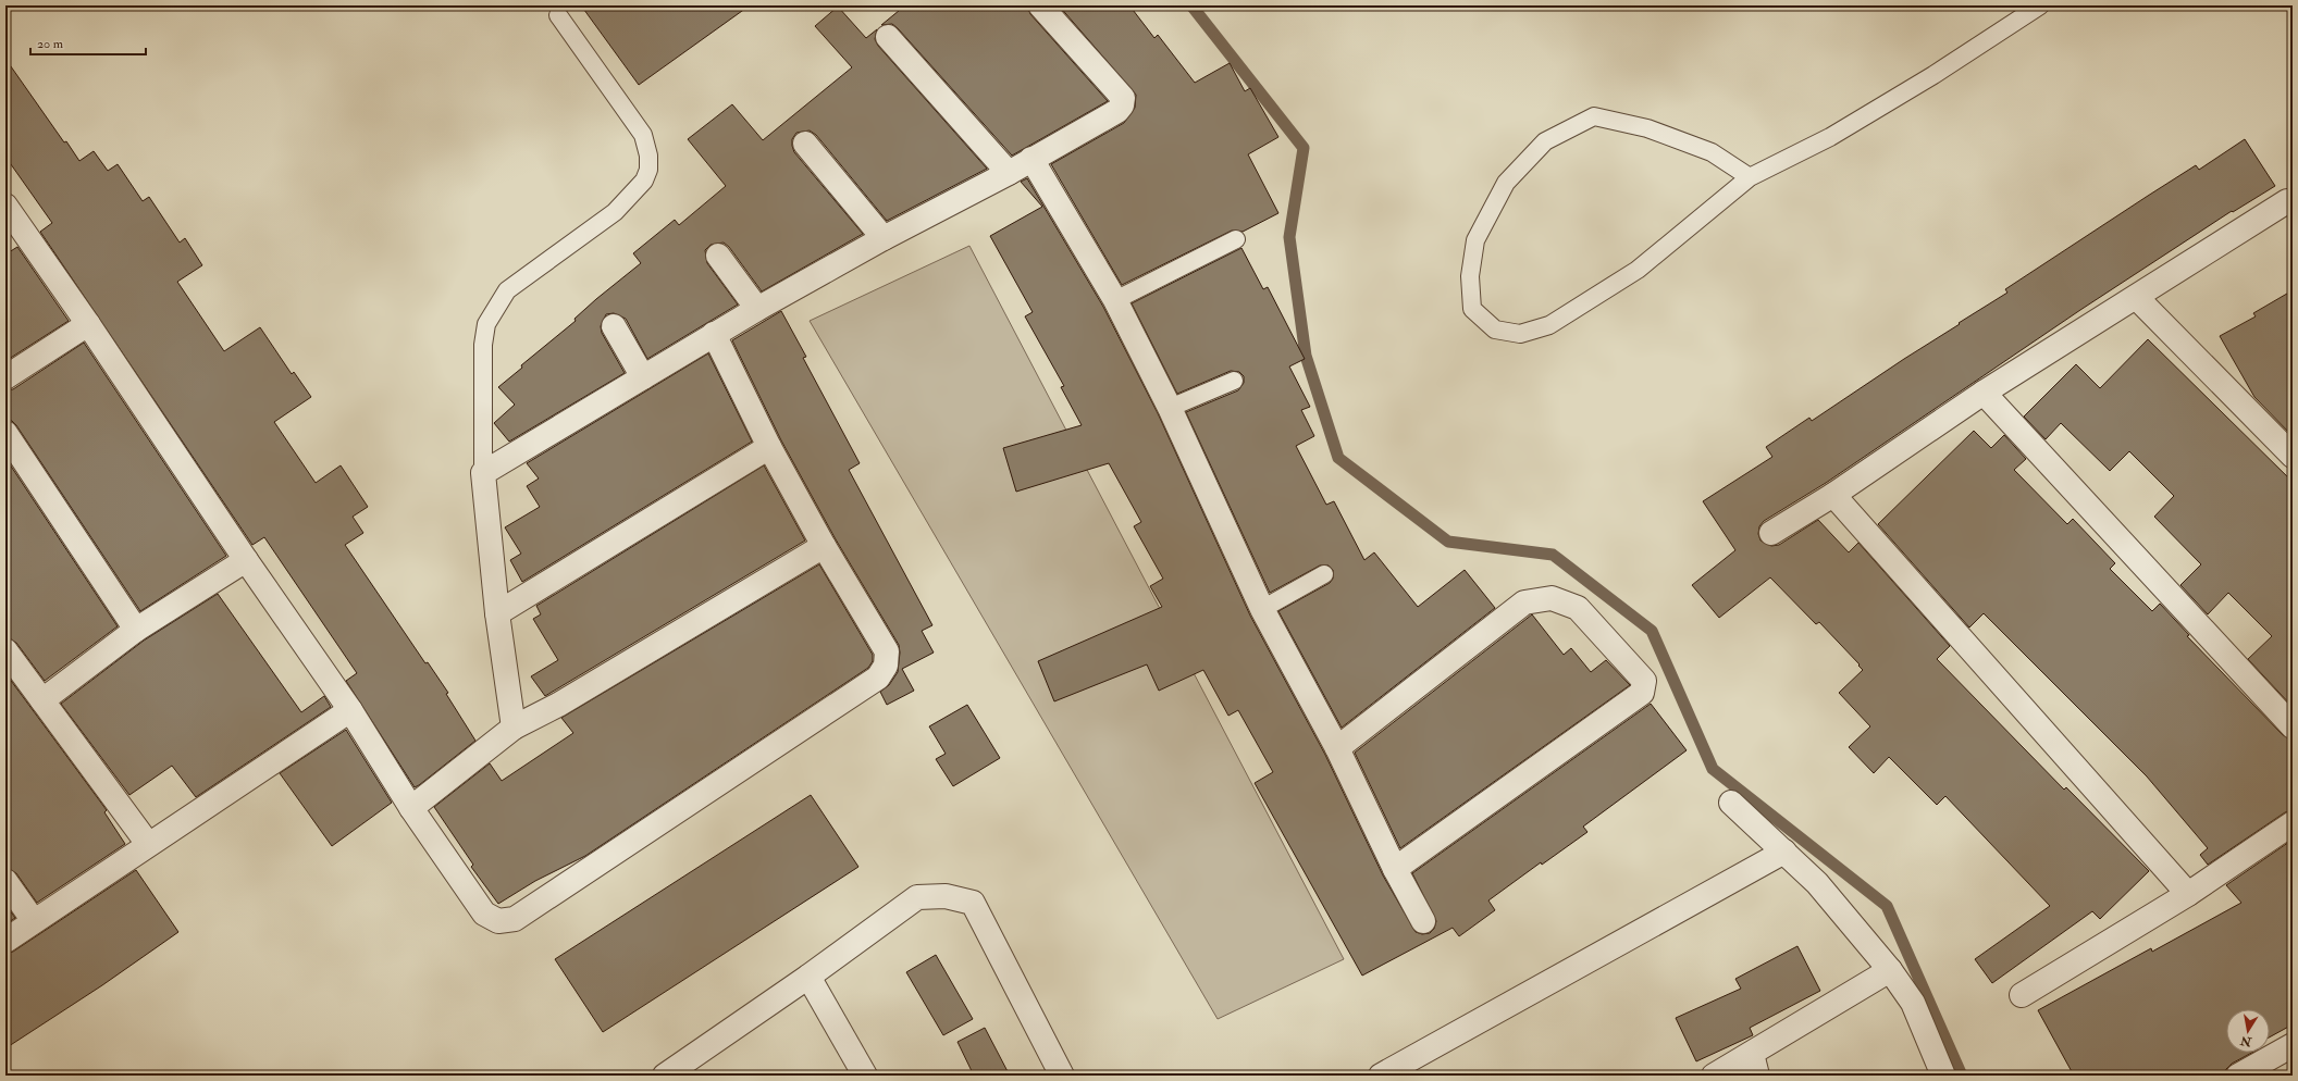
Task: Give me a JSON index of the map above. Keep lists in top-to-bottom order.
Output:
{
  "scale_bar": "20 m",
  "north": "bottom"
}
